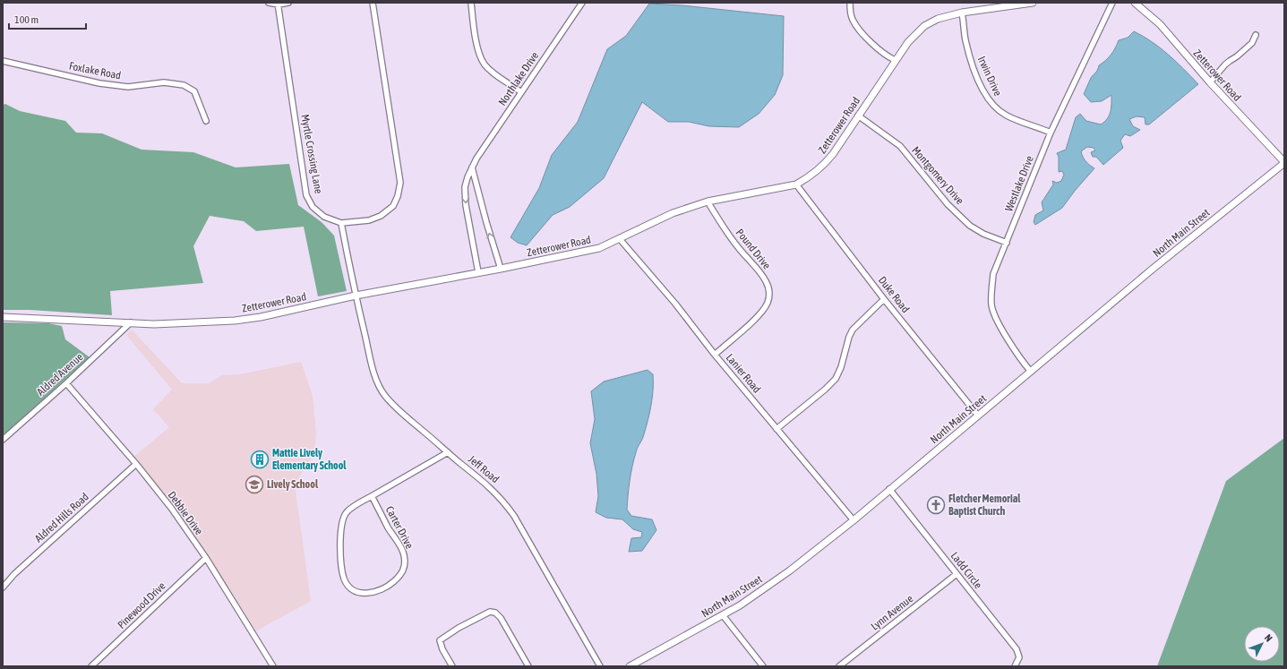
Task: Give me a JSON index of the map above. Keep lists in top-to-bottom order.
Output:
{
  "streets": {
    "street": [
      "Foxlake Road",
      "Zetterower Road",
      "Irwin Drive",
      "Northlake Drive",
      "Myrtle Crossing Lane",
      "Montgomery Drive",
      "Westlake Drive",
      "North Main Street",
      "Pound Drive",
      "Duke Road",
      "Lanier Road",
      "Aldred Avenue",
      "Jeff Road",
      "Debbie Drive",
      "Aldred Hills Road",
      "Carter Drive",
      "Ladd Circle",
      "Pinewood Drive",
      "Lynn Avenue"
    ]
  },
  "crossings": [
    ["Zetterower Road", "Irwin Drive"],
    ["Zetterower Road", "Northlake Drive"],
    ["Zetterower Road", "Montgomery Drive"],
    ["Zetterower Road", "North Main Street"],
    ["Zetterower Road", "Pound Drive"],
    ["Zetterower Road", "Duke Road"],
    ["Zetterower Road", "Lanier Road"],
    ["Zetterower Road", "Aldred Avenue"],
    ["Zetterower Road", "Jeff Road"],
    ["Irwin Drive", "Westlake Drive"],
    ["Myrtle Crossing Lane", "Jeff Road"],
    ["Montgomery Drive", "Westlake Drive"],
    ["Westlake Drive", "North Main Street"],
    ["North Main Street", "Duke Road"],
    ["North Main Street", "Lanier Road"],
    ["North Main Street", "Ladd Circle"],
    ["Pound Drive", "Lanier Road"],
    ["Aldred Avenue", "Debbie Drive"],
    ["Jeff Road", "Carter Drive"],
    ["Debbie Drive", "Aldred Hills Road"],
    ["Debbie Drive", "Pinewood Drive"],
    ["Ladd Circle", "Lynn Avenue"]
  ],
  "places": {
    "building": ["Mattie Lively Elementary School"],
    "school or university": ["Lively School"],
    "church": ["Fletcher Memorial Baptist Church"]
  },
  "scale_bar": "100 m",
  "north": "top right"
}
